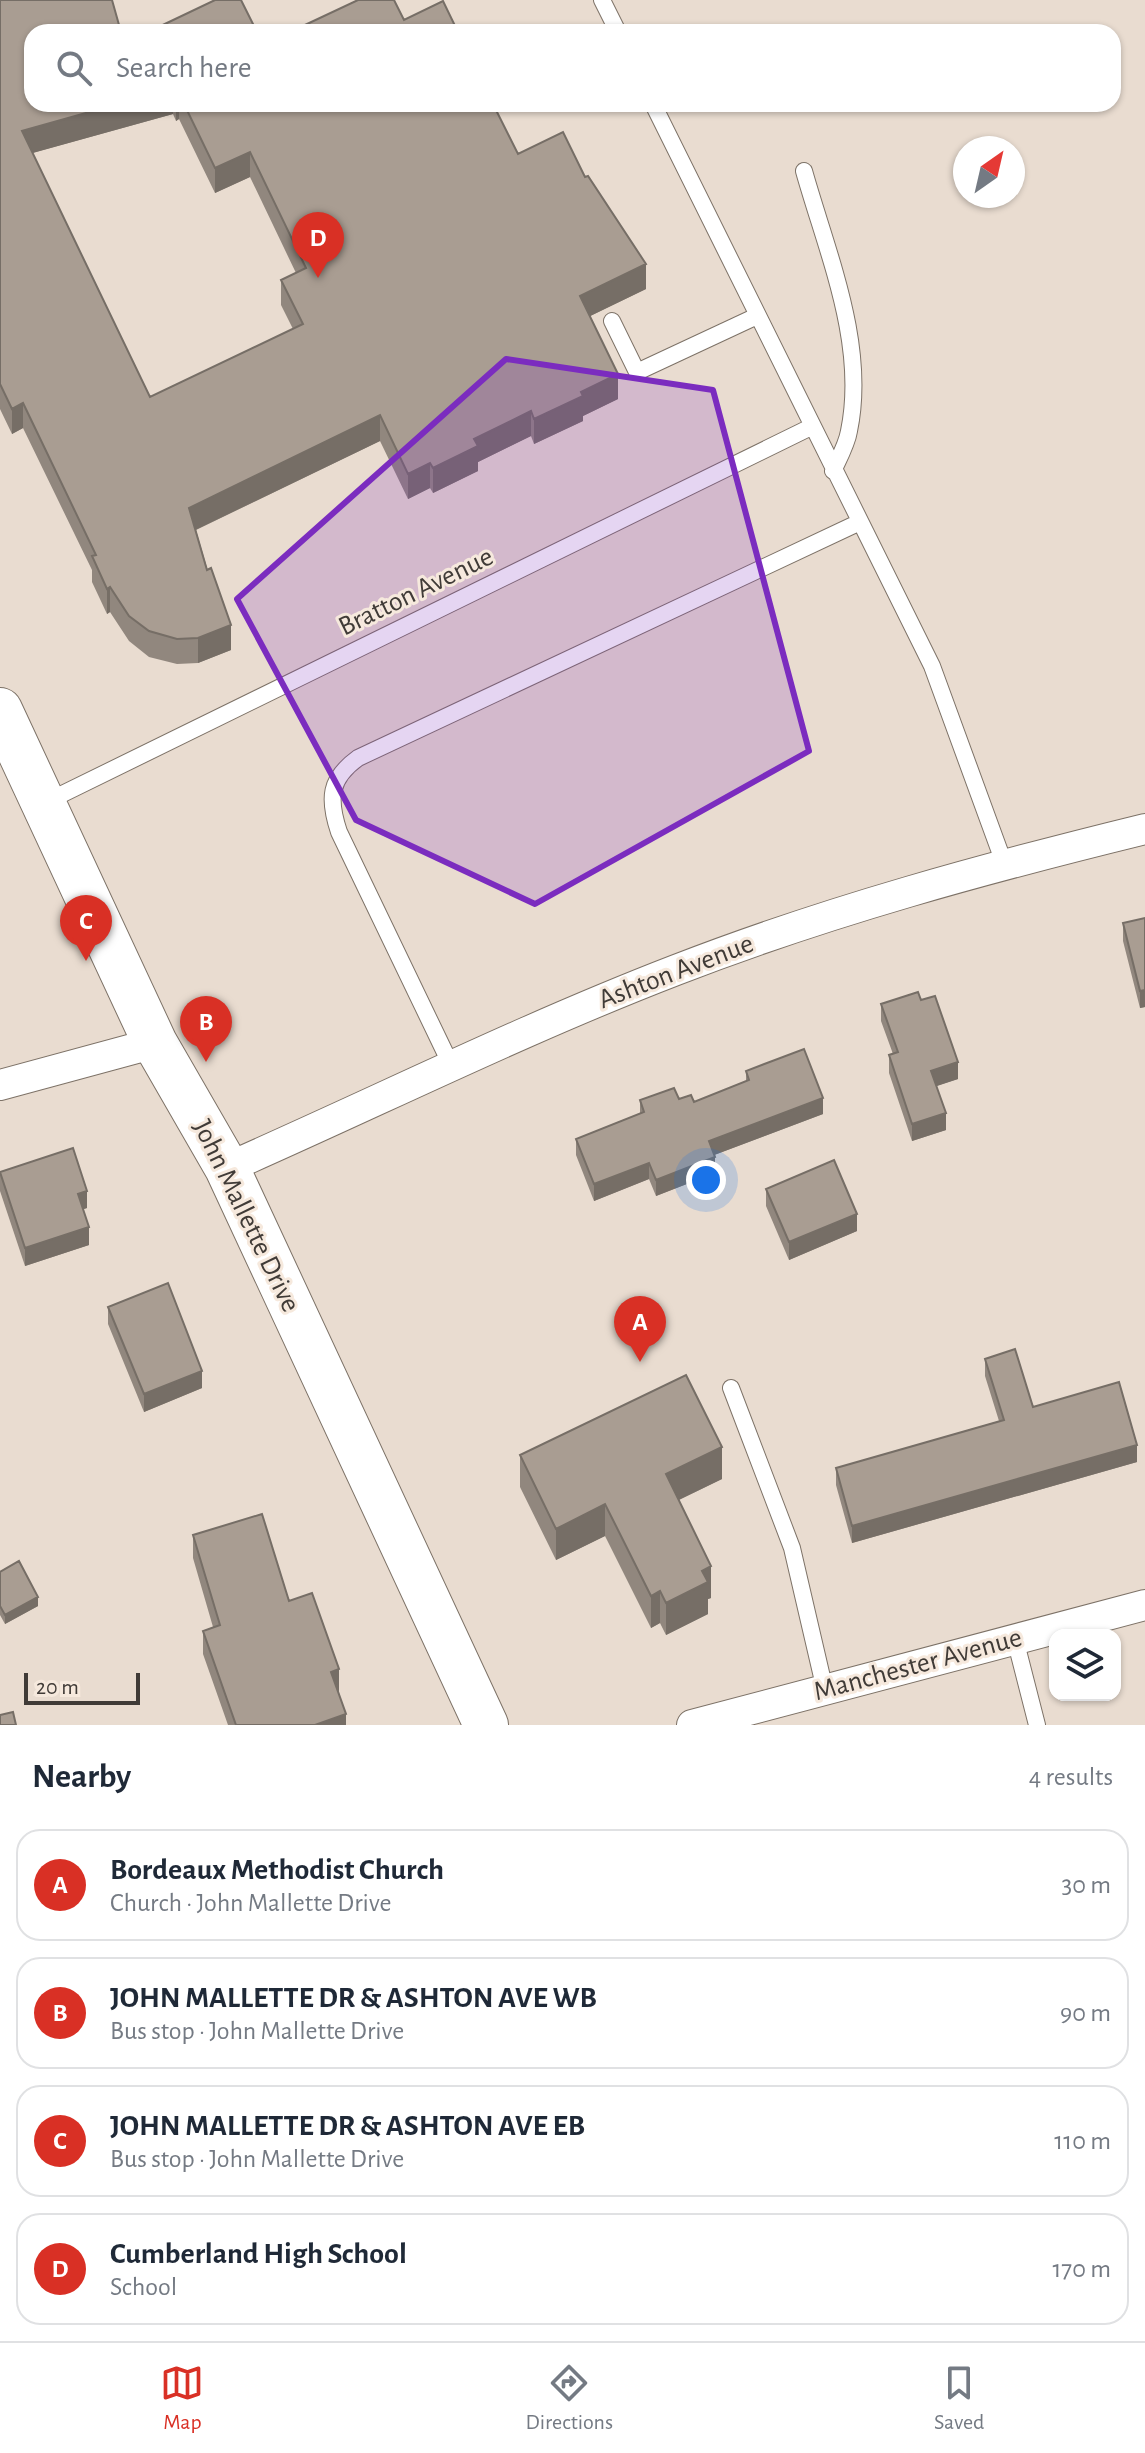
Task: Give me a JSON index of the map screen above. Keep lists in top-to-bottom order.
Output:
{
  "streets": {
    "street": ["Ashton Avenue", "John Mallette Drive", "Manchester Avenue"],
    "lane": ["Bratton Avenue"]
  },
  "crossings": [
    ["Bratton Avenue", "John Mallette Drive"],
    ["Ashton Avenue", "John Mallette Drive"]
  ],
  "scale_bar": "20 m",
  "north": "top right",
  "page": {
    "search": "Search here",
    "pins": [
      "D",
      "C",
      "B",
      "A"
    ],
    "scale": "20 m",
    "heading": ["Nearby", "4 results"],
    "list": [
      {
        "mark": "A",
        "name": "Bordeaux Methodist Church",
        "note": "Church · John Mallette Drive",
        "value": "30 m"
      },
      {
        "mark": "B",
        "name": "JOHN MALLETTE DR & ASHTON AVE WB",
        "note": "Bus stop · John Mallette Drive",
        "value": "90 m"
      },
      {
        "mark": "C",
        "name": "JOHN MALLETTE DR & ASHTON AVE EB",
        "note": "Bus stop · John Mallette Drive",
        "value": "110 m"
      },
      {
        "mark": "D",
        "name": "Cumberland High School",
        "note": "School",
        "value": "170 m"
      }
    ],
    "nav": ["Map", "Directions", "Saved"]
  }
}
